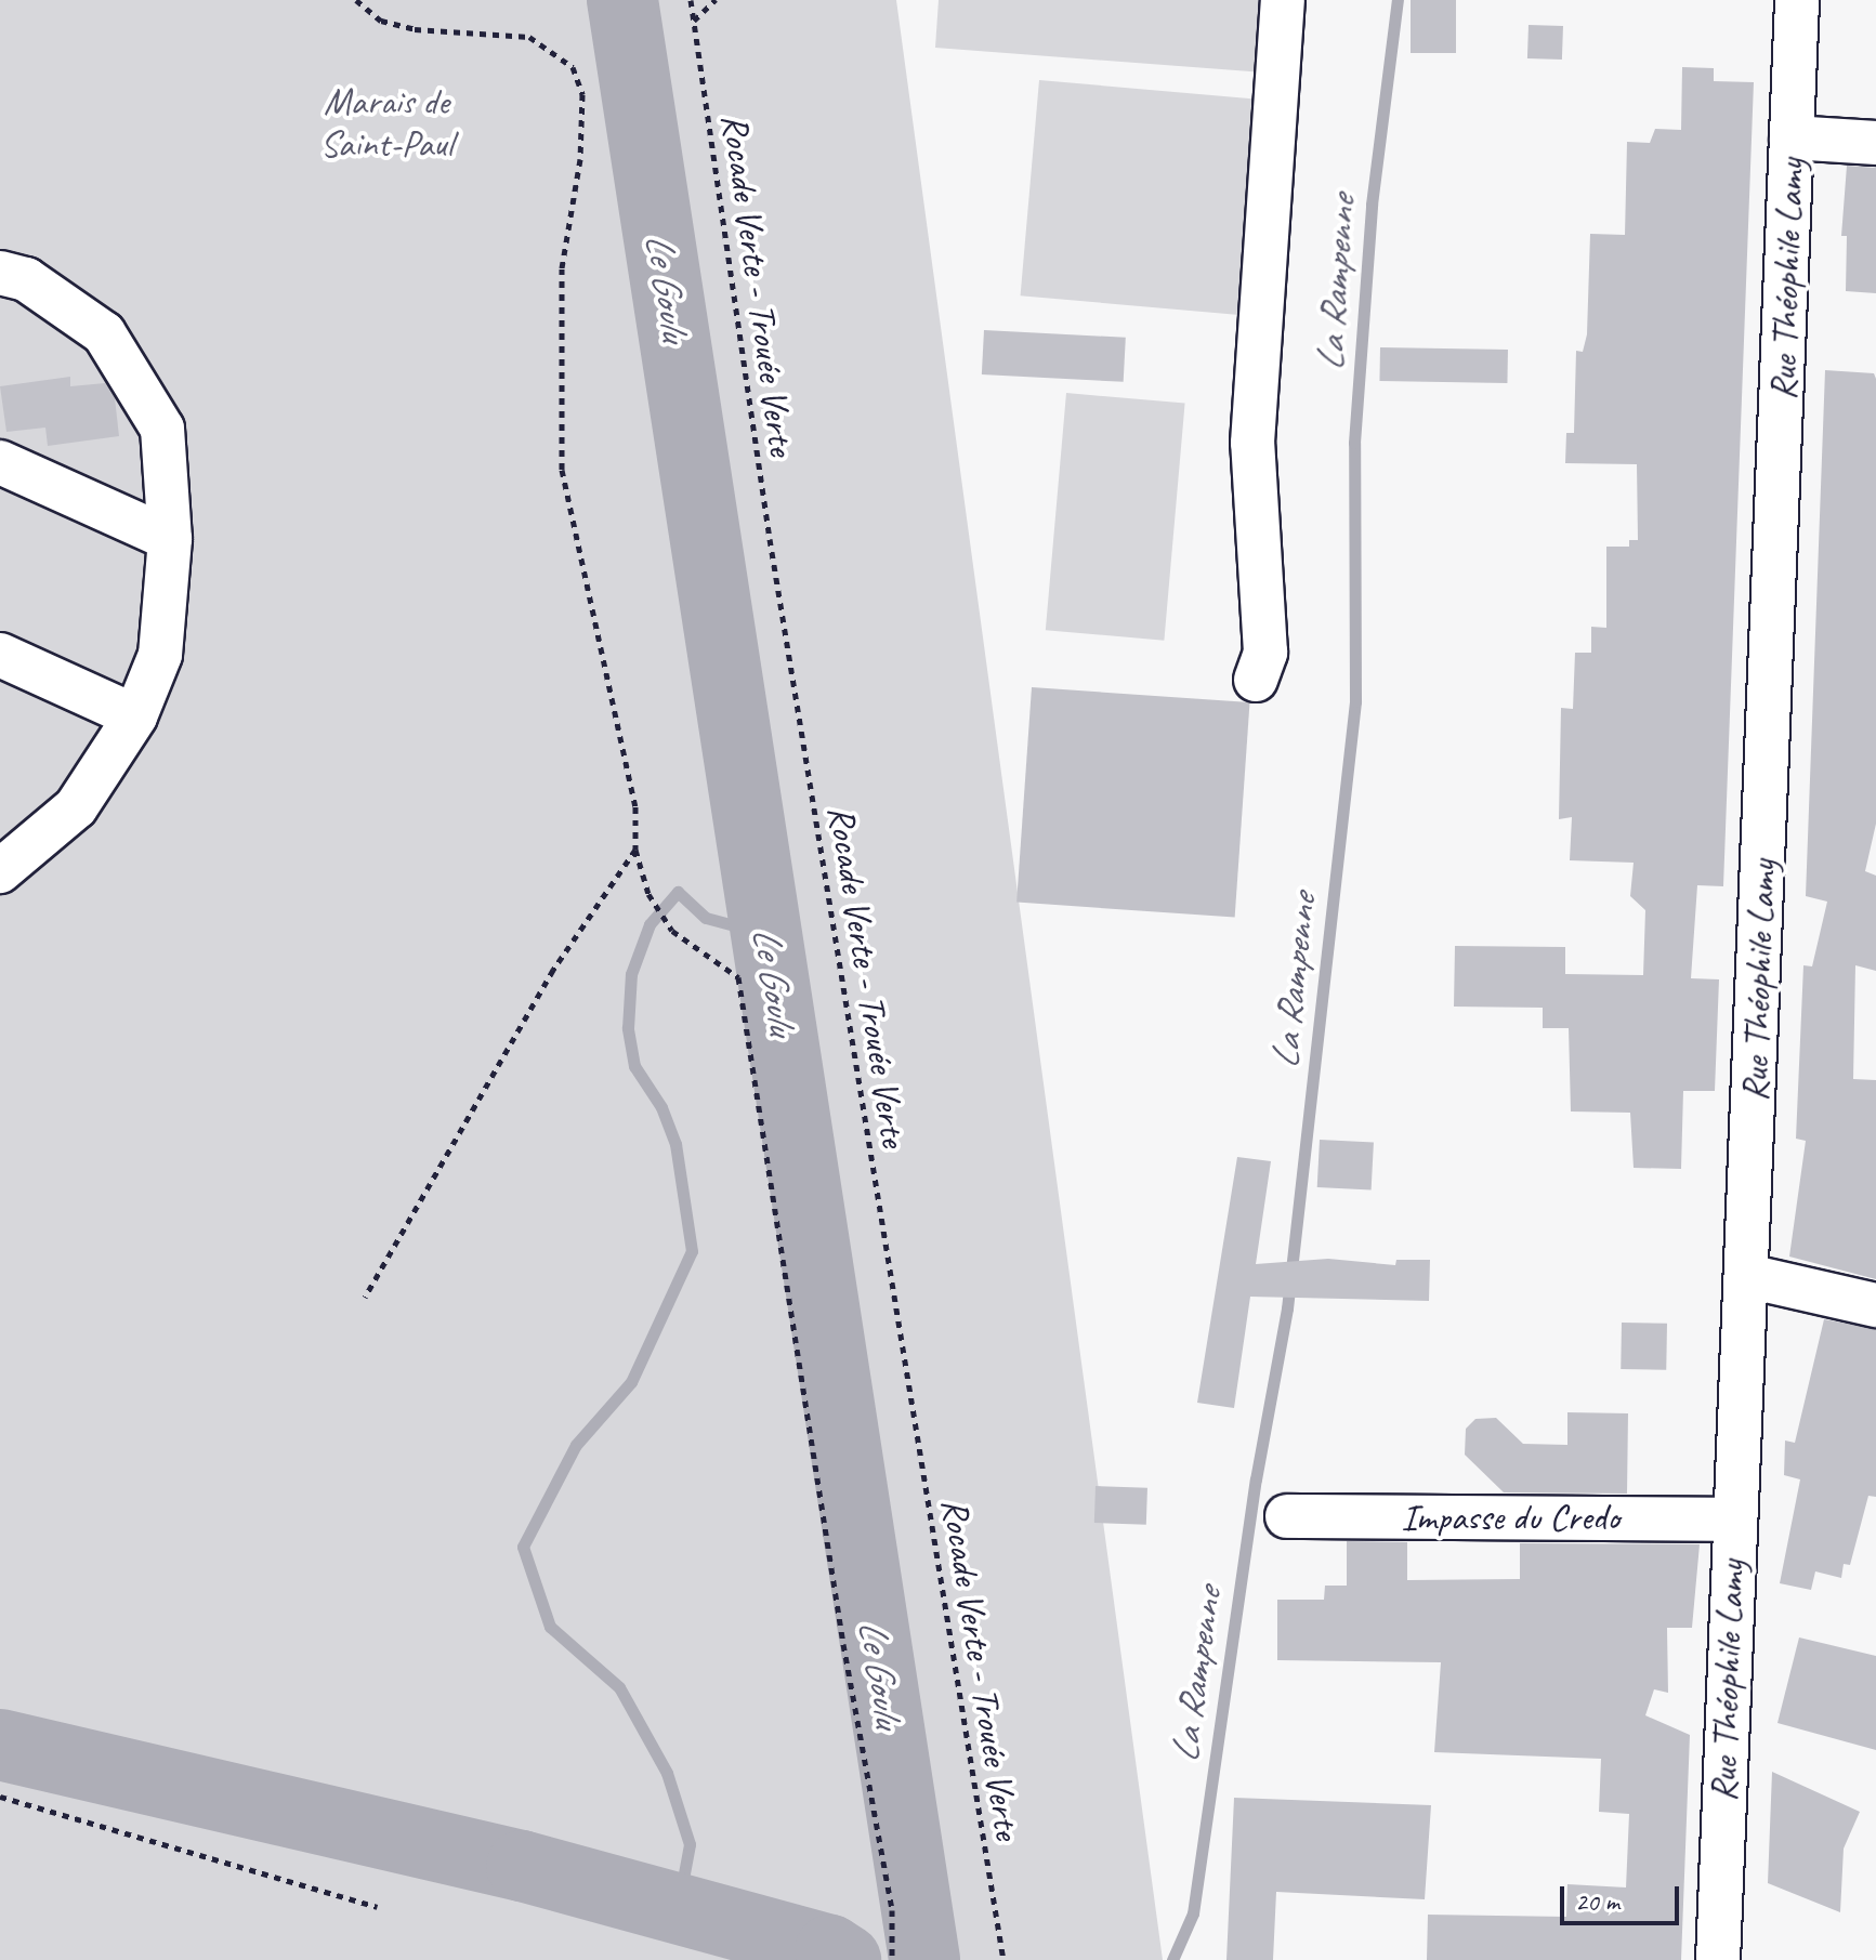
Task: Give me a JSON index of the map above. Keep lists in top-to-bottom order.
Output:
{
  "streets": {
    "street": ["Rue Théophile Lamy", "Impasse du Credo"],
    "path": ["Rocade Verte - Trouée Verte"]
  },
  "crossings": [
    ["Rue Théophile Lamy", "Impasse du Credo"]
  ],
  "water": ["La Rampenne", "Le Goulu"],
  "parks": ["Marais de Saint-Paul"],
  "scale_bar": "20 m"
}
